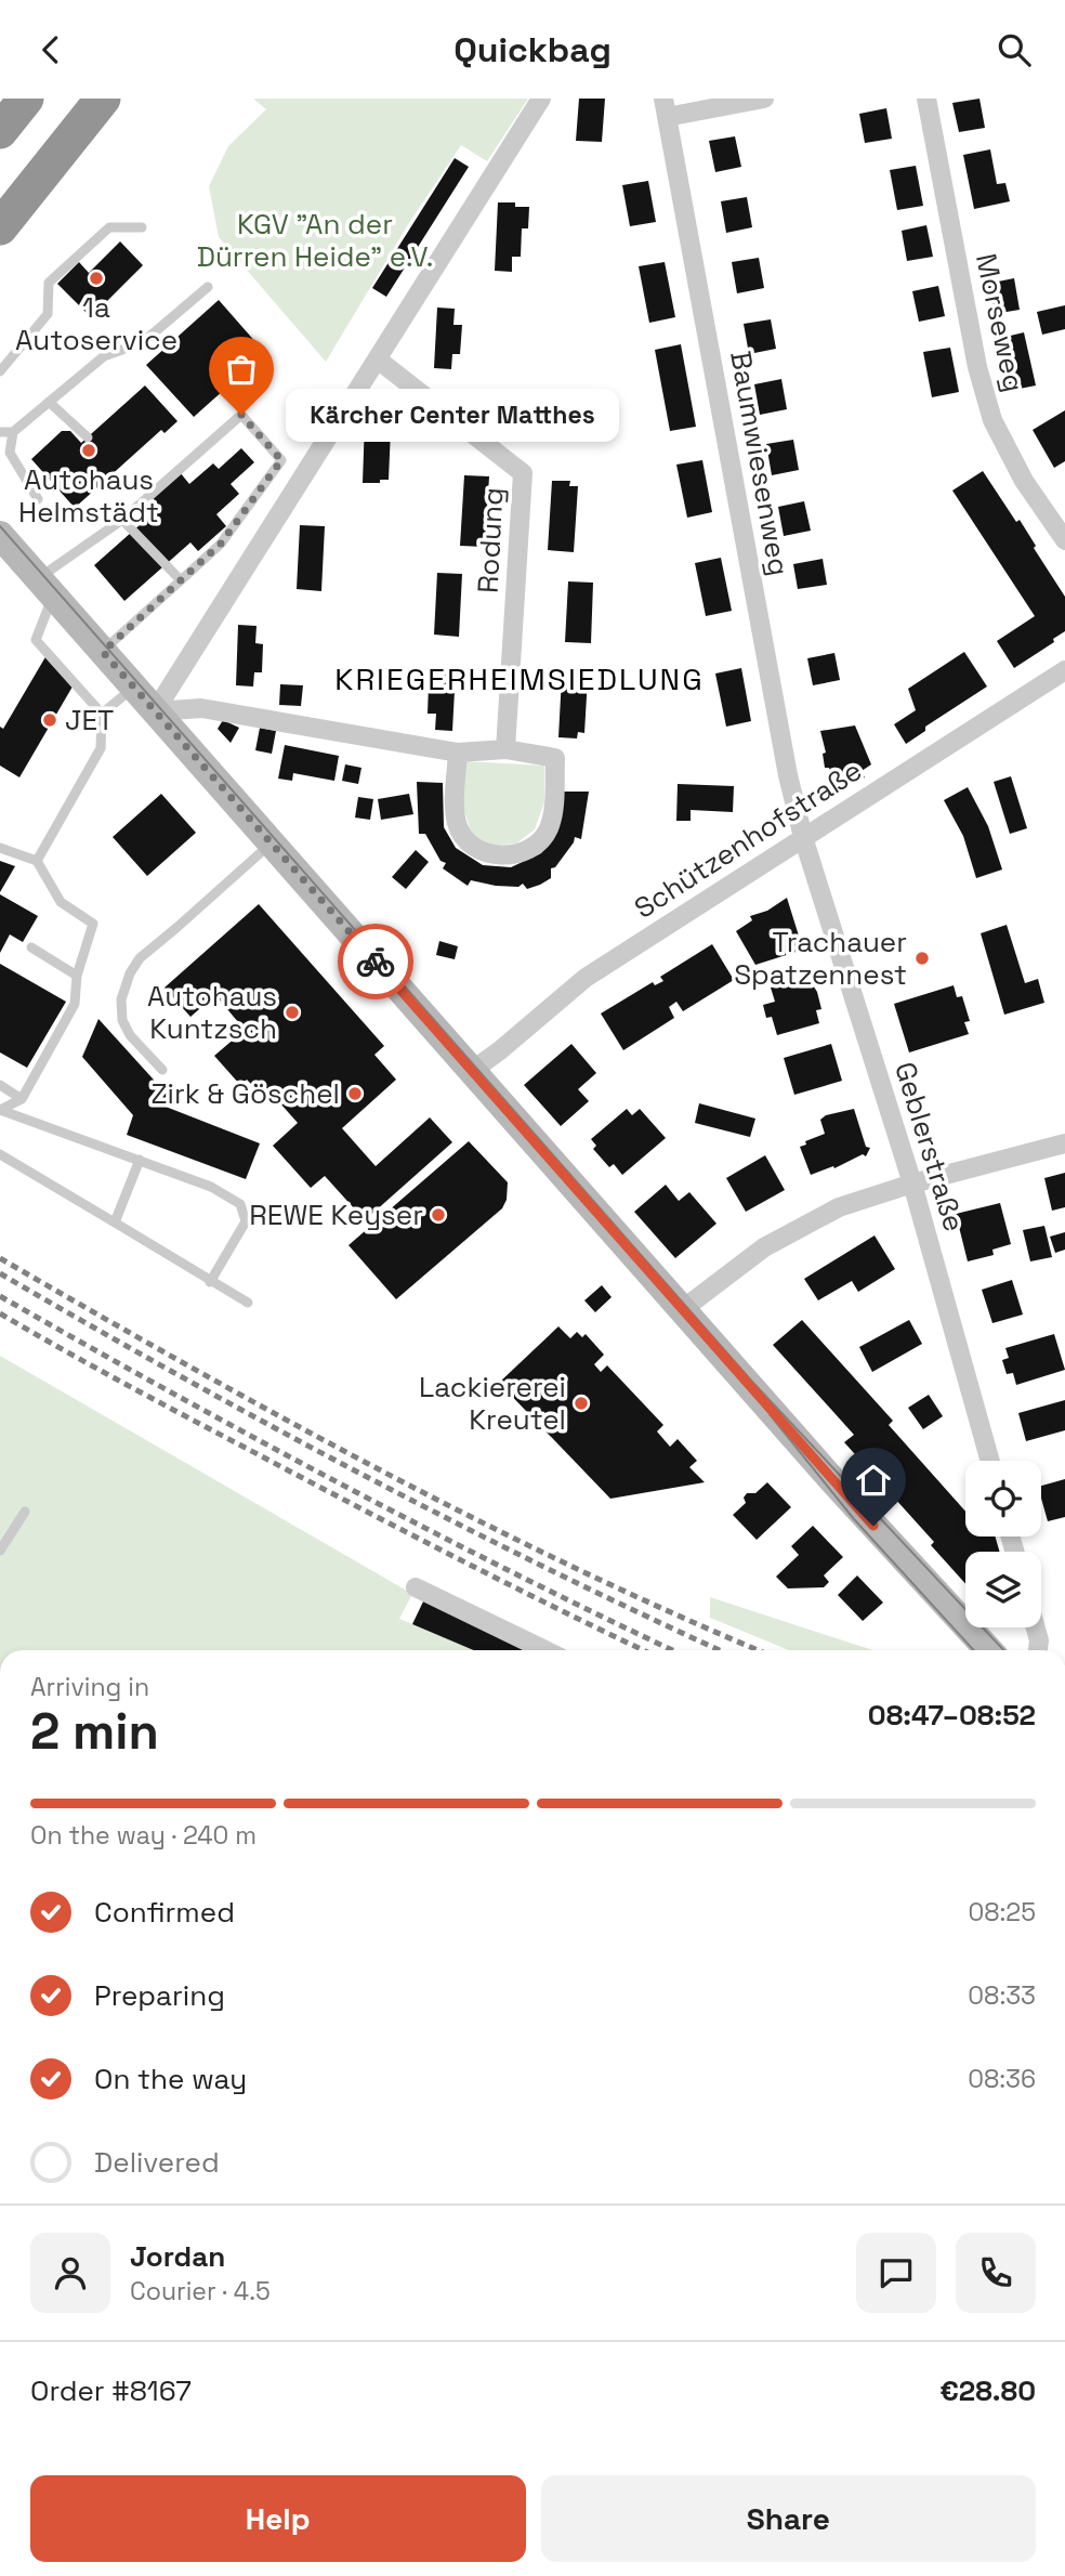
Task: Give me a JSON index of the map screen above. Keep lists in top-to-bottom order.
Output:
{
  "streets": {
    "street": [
      "Morseweg",
      "Baumwiesenweg",
      "Rodung",
      "Schützenhofstraße",
      "Geblerstraße"
    ]
  },
  "crossings": [
    ["Baumwiesenweg", "Schützenhofstraße"],
    ["Baumwiesenweg", "Geblerstraße"],
    ["Schützenhofstraße", "Geblerstraße"]
  ],
  "districts": ["KRIEGERHEIMSIEDLUNG"],
  "parks": ["KGV \"An der Dürren Heide\" e.V."],
  "places": [
    "1a Autoservice",
    "Kärcher Center Matthes",
    "Autohaus Helmstädt",
    "JET",
    "Trachauer Spatzennest",
    "Autohaus Kuntzsch",
    "Zirk & Göschel",
    "REWE Keyser",
    "Lackiererei Kreutel"
  ],
  "page": {
    "header": "Quickbag",
    "bubble": "Kärcher Center Matthes",
    "heading": ["2 min", "Arriving in", "08:47–08:52"],
    "panel": [
      "Jordan",
      "Courier · 4.5",
      "Order #8167",
      "€28.80"
    ],
    "bar": "On the way · 240 m",
    "list": [
      ["Confirmed", "08:25"],
      ["Preparing", "08:33"],
      ["On the way", "08:36"],
      "Delivered"
    ],
    "buttons": ["Help", "Share"]
  }
}
